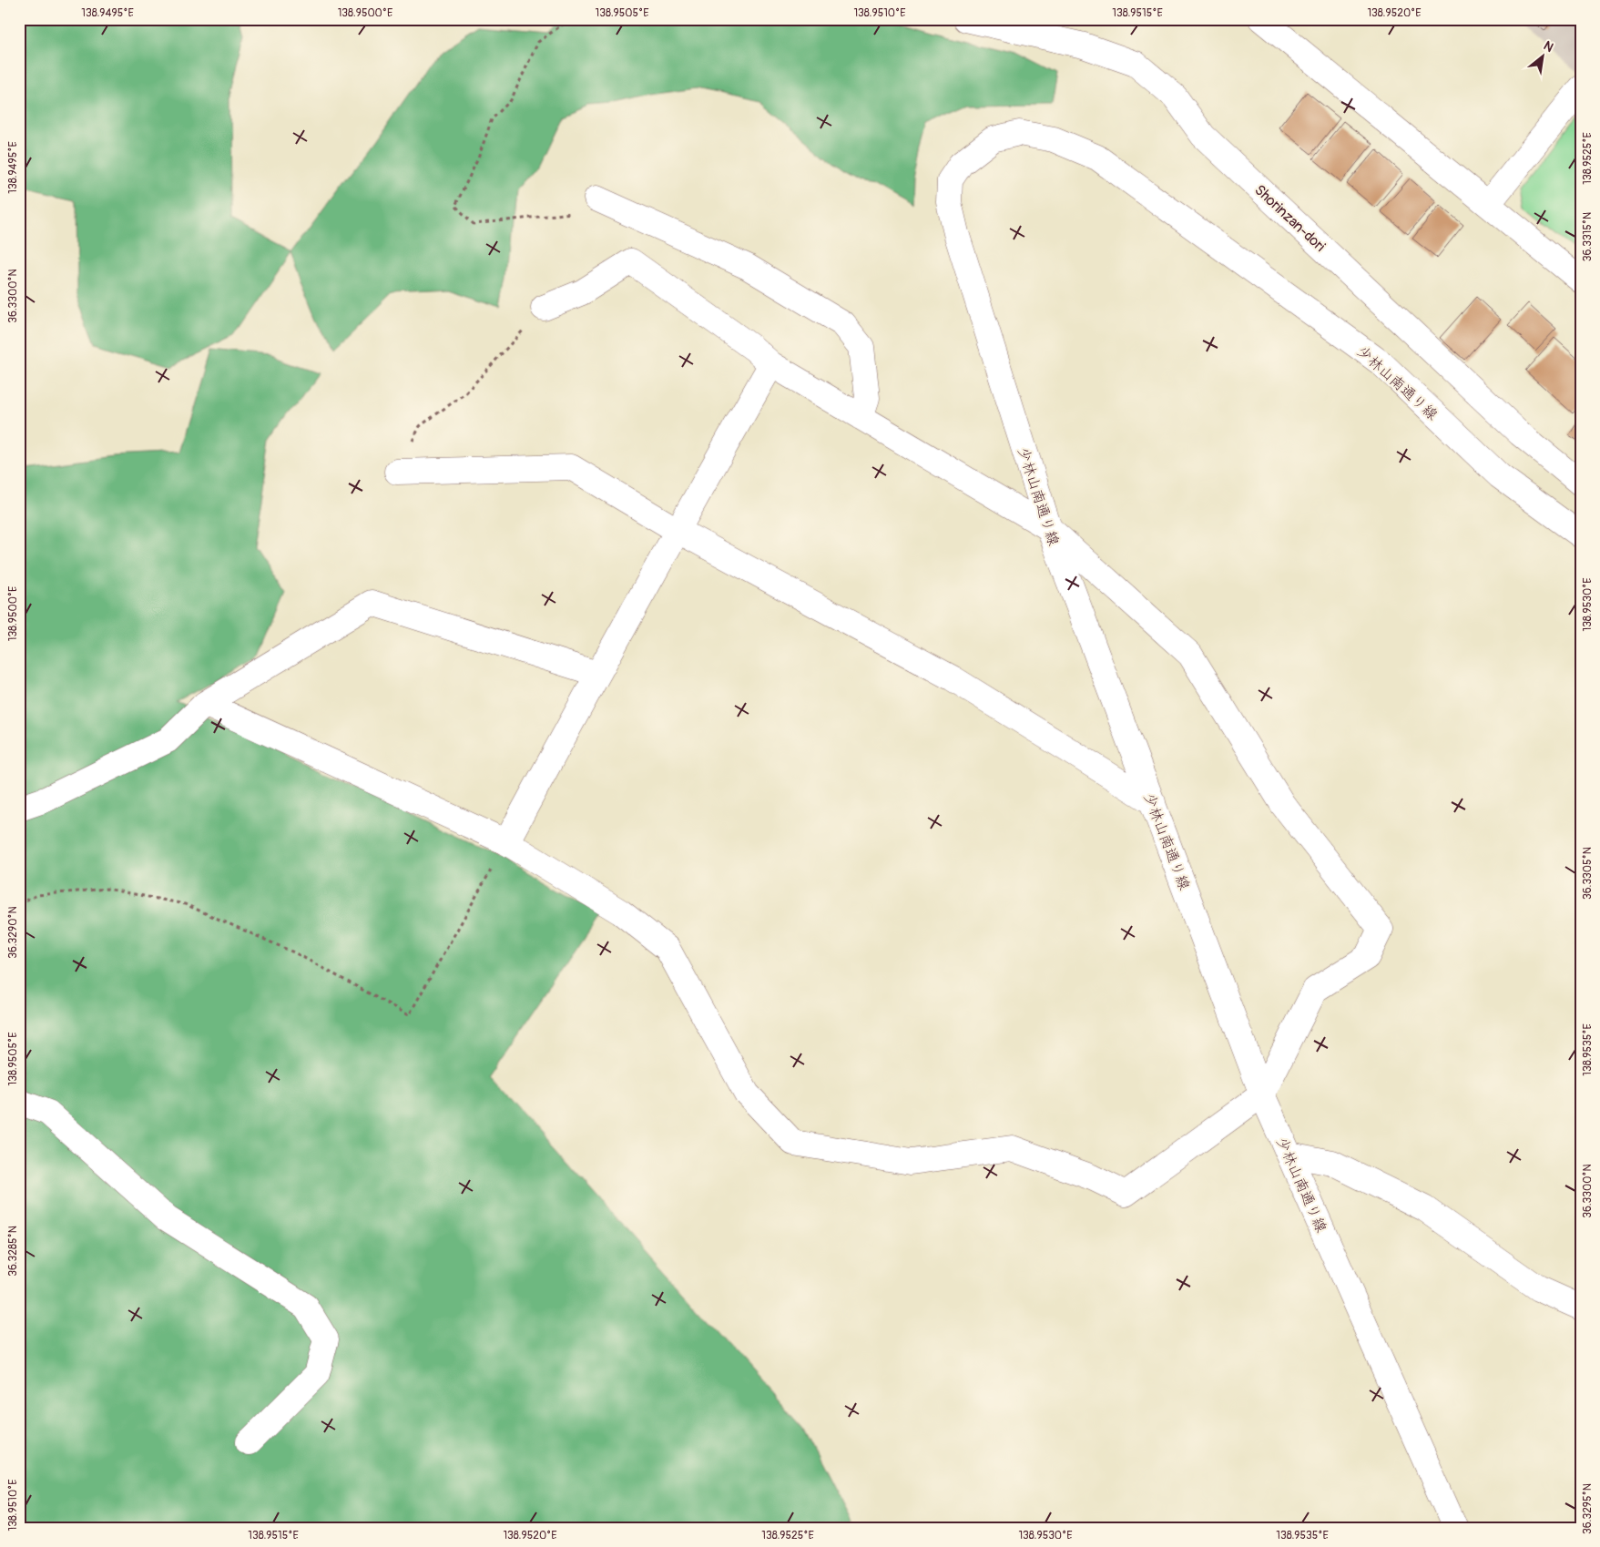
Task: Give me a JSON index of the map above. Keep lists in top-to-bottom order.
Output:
{
  "streets": {
    "street": ["Shorinzan-dori", "少林山南通り線"]
  },
  "north": "top right",
  "coordinates": [
    "138.9495°E",
    "138.9500°E",
    "138.9505°E",
    "138.9510°E",
    "138.9515°E",
    "138.9520°E",
    "138.9525°E",
    "36.3315°N",
    "36.3300°N",
    "138.9530°E",
    "36.3305°N",
    "36.3290°N",
    "138.9535°E",
    "36.3285°N",
    "36.3295°N"
  ]
}
